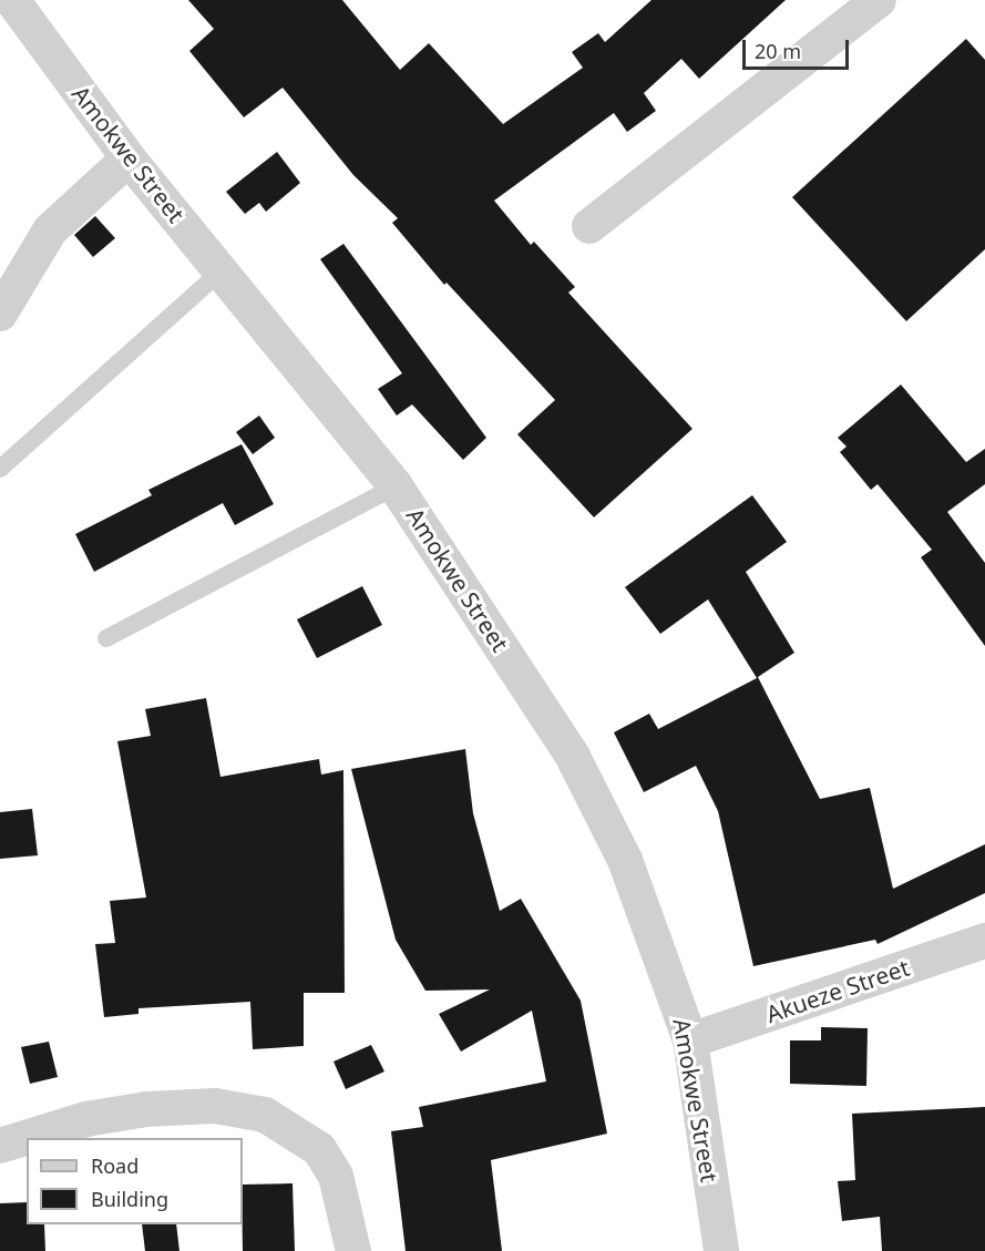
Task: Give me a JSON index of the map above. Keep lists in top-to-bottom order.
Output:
{
  "streets": {
    "street": ["Amokwe Street", "Akueze Street"]
  },
  "crossings": [
    ["Amokwe Street", "Akueze Street"]
  ],
  "legend": ["Road", "Building"],
  "scale_bar": "20 m"
}
